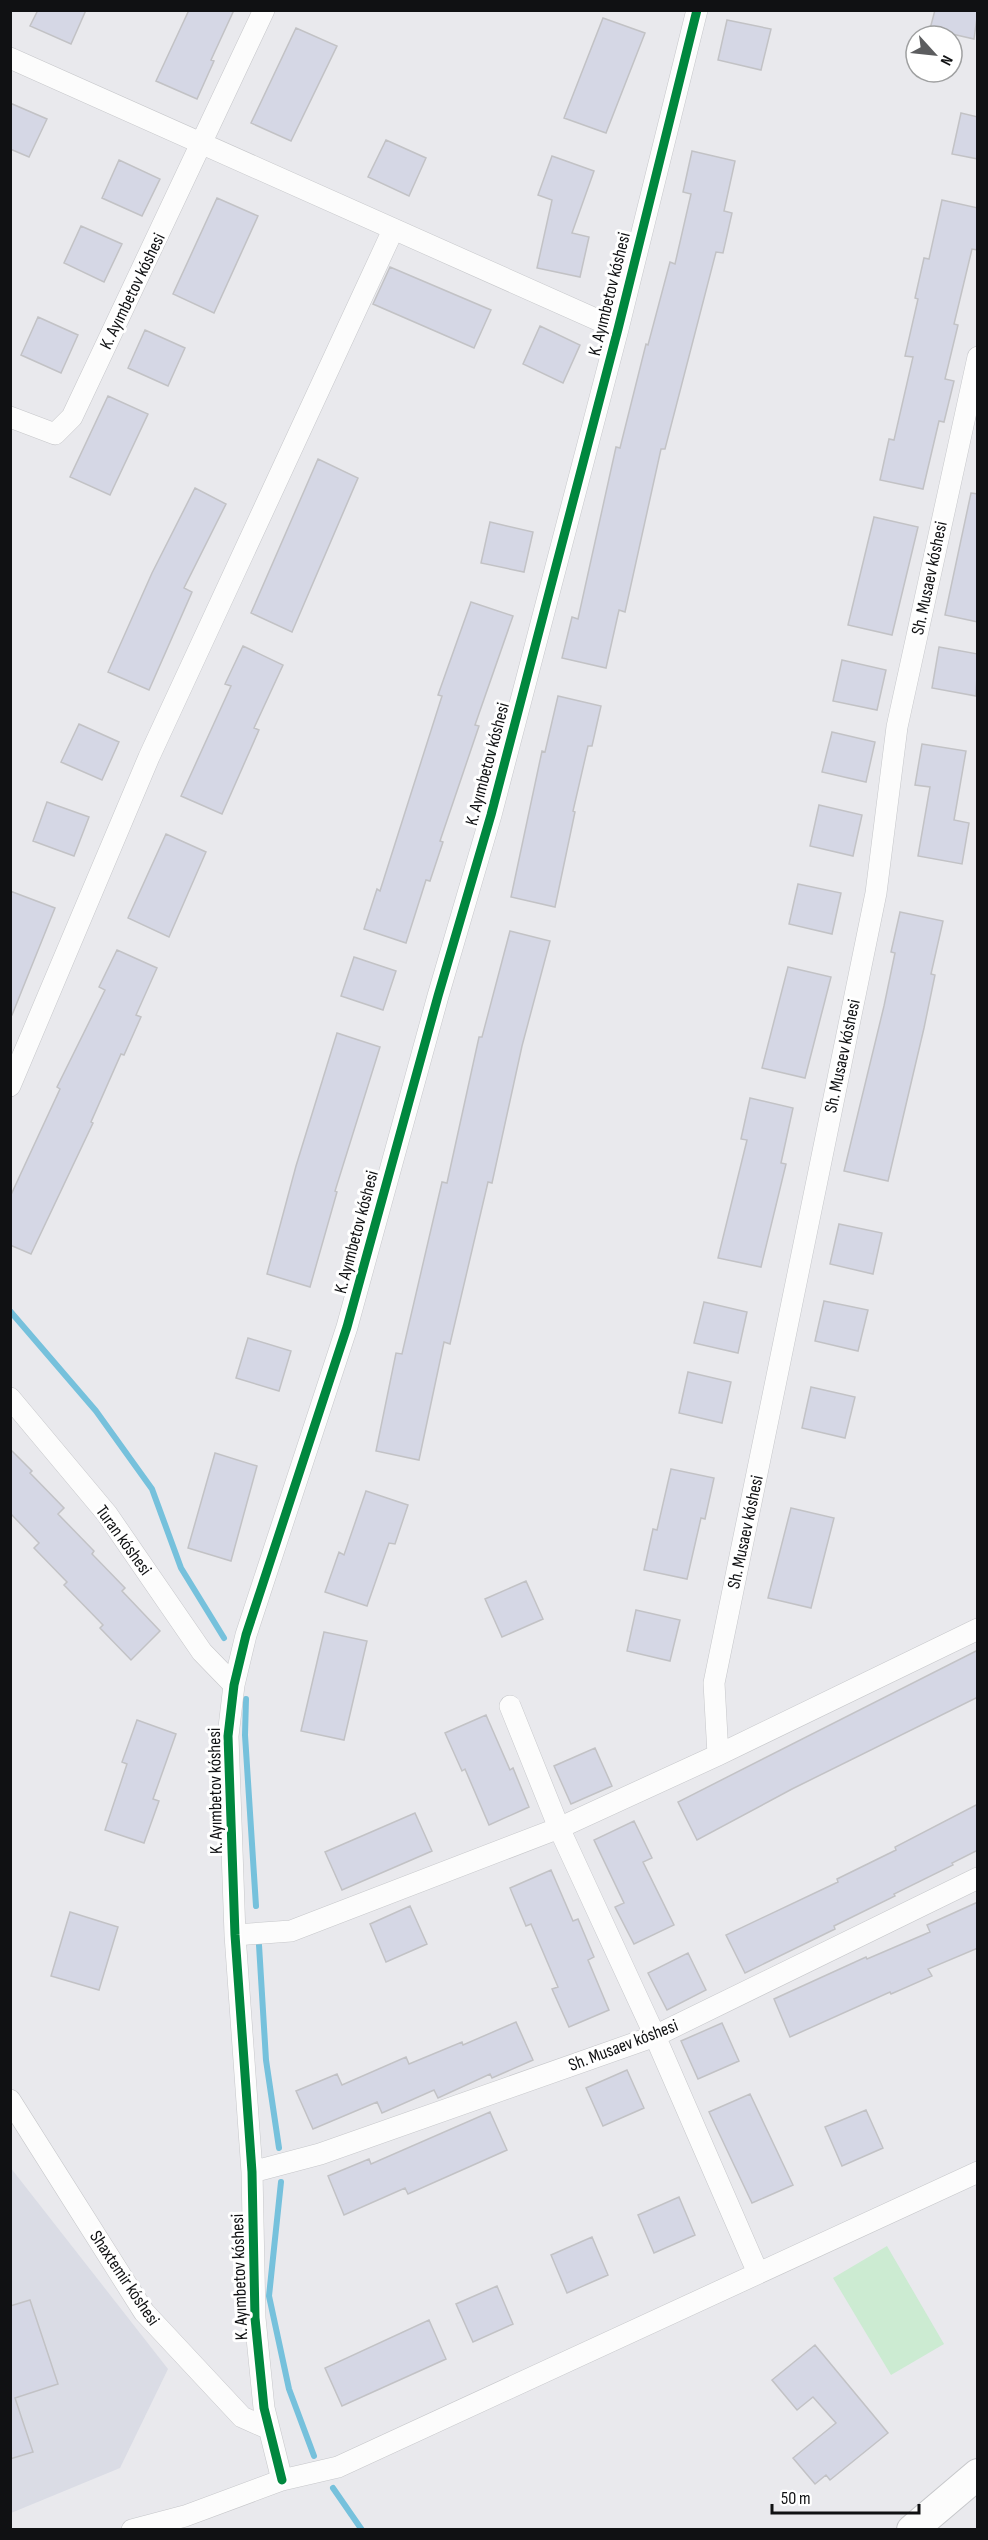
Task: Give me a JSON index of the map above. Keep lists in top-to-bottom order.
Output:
{
  "streets": {
    "street": [
      "K. Ayımbetov kóshesi",
      "Sh. Musaev kóshesi",
      "Turan kóshesi",
      "Shaxtemir kóshesi"
    ]
  },
  "crossings": [
    ["K. Ayımbetov kóshesi", "Sh. Musaev kóshesi"],
    ["K. Ayımbetov kóshesi", "Turan kóshesi"],
    ["K. Ayımbetov kóshesi", "Shaxtemir kóshesi"]
  ],
  "scale_bar": "50 m",
  "north": "bottom right"
}
